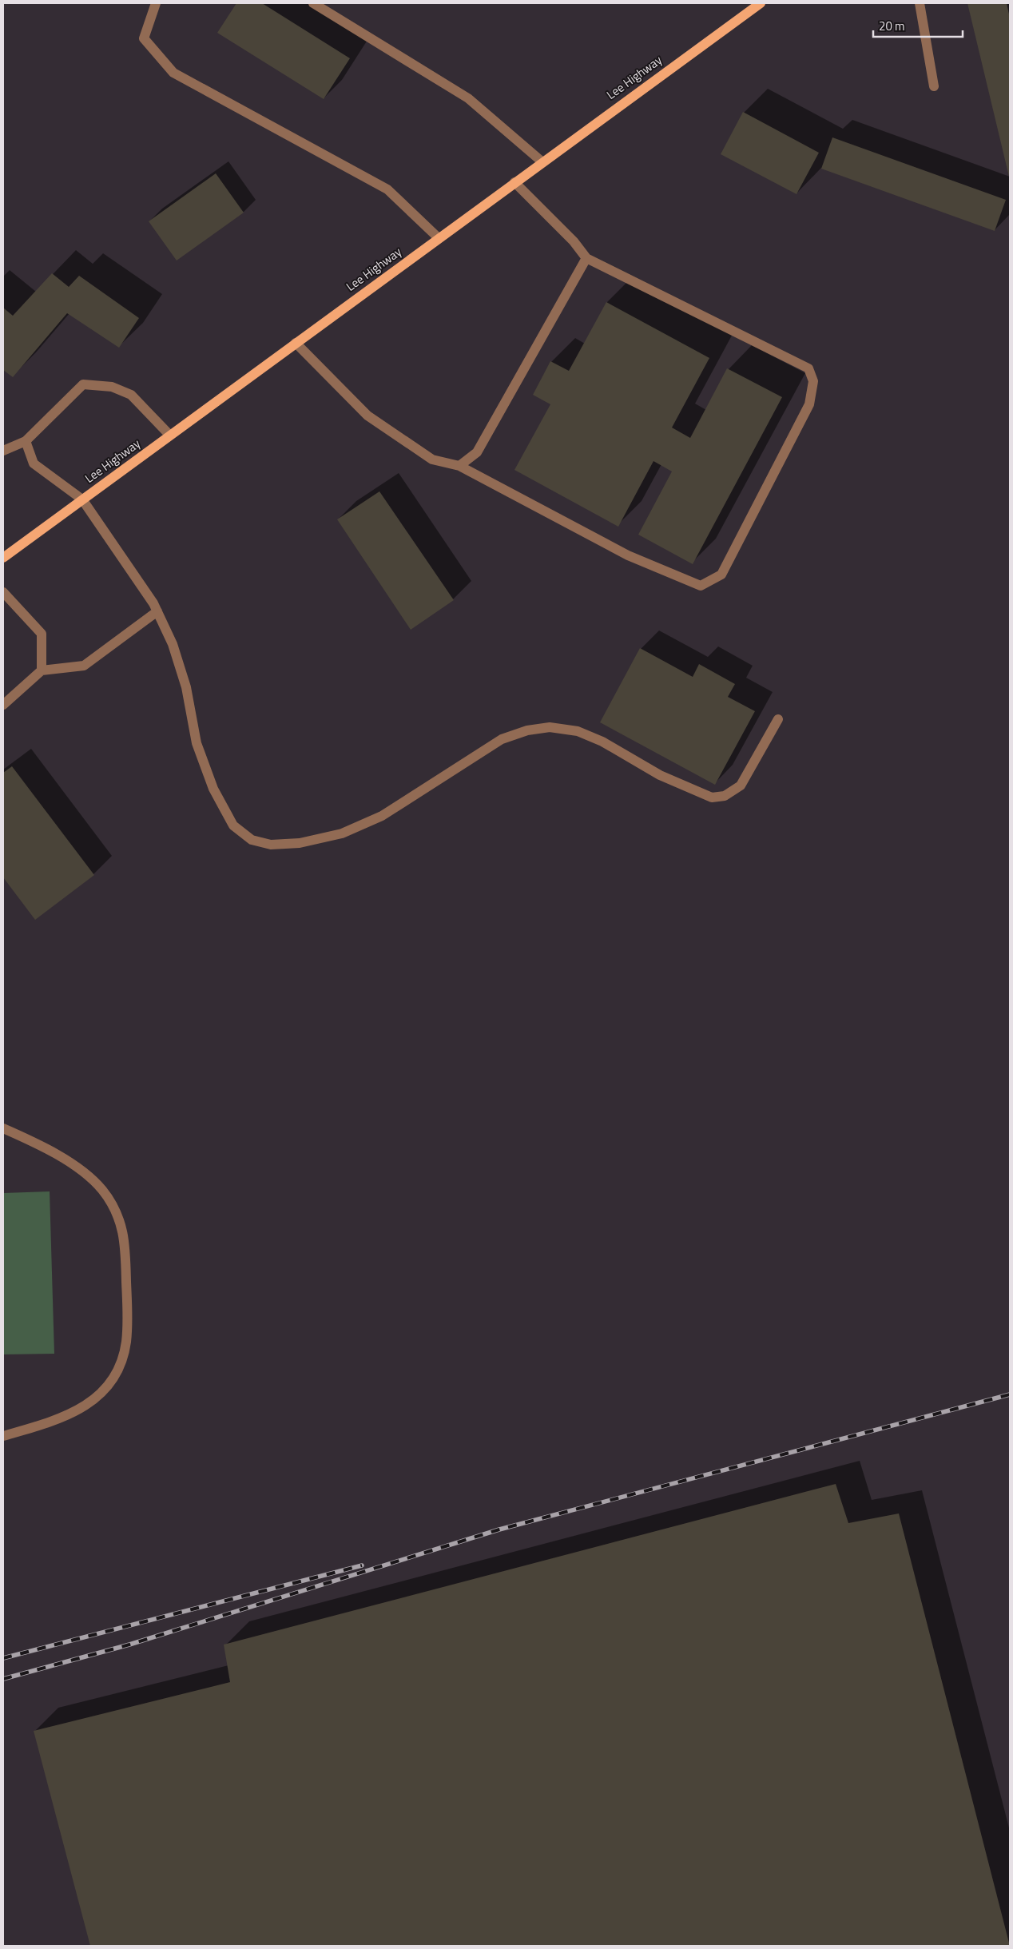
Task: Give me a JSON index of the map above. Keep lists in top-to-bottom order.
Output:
{
  "streets": {
    "main road": ["Lee Highway"]
  },
  "scale_bar": "20 m"
}
